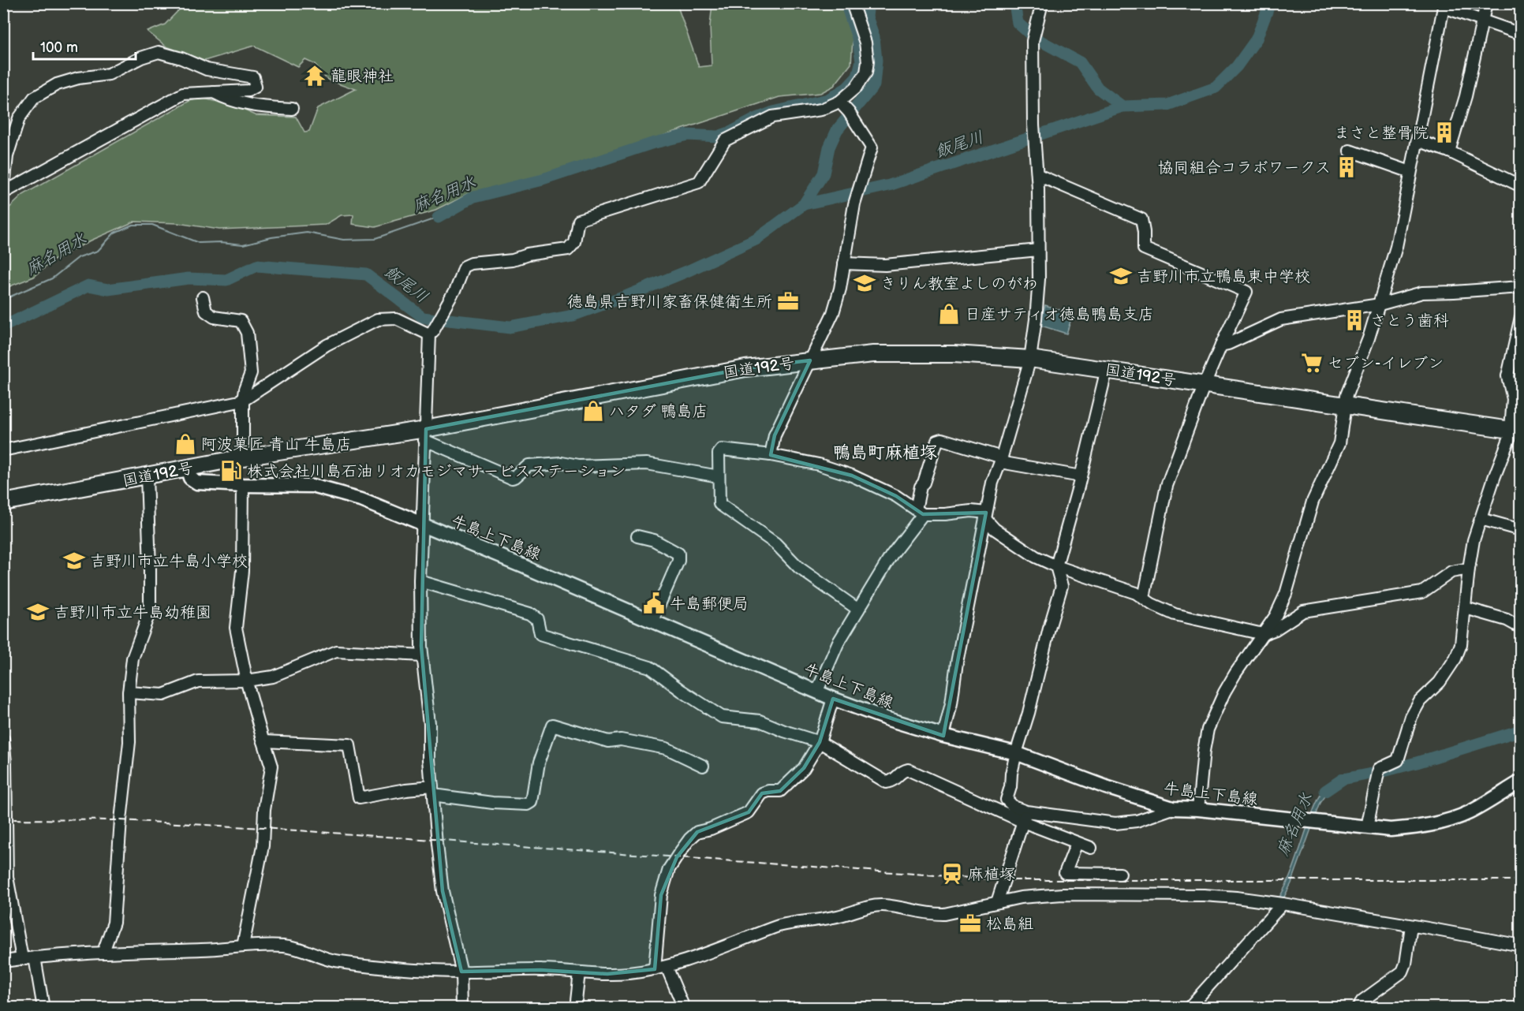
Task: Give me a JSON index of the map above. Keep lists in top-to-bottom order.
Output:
{
  "streets": {
    "highway": ["国道192号"],
    "main road": ["牛島上下島線"]
  },
  "crossings": [
    ["国道192号", "牛島上下島線"]
  ],
  "districts": ["鴨島町麻植塚"],
  "water": ["飯尾川", "麻名用水"],
  "places": {
    "temple": ["龍眼神社"],
    "building": ["まさと整骨院", "協同組合コラボワークス", "さとう歯科"],
    "school or university": [
      "吉野川市立鴨島東中学校",
      "きりん教室よしのがわ",
      "吉野川市立牛島小学校",
      "吉野川市立牛島幼稚園"
    ],
    "office": ["徳島県吉野川家畜保健衛生所", "松島組"],
    "shop": ["日産サティオ徳島鴨島支店", "ハタダ 鴨島店", "阿波菓匠 青山 牛島店"],
    "supermarket": ["セブン-イレブン"],
    "fuel station": ["株式会社川島石油リオカモジマサービスステーション"],
    "public building": ["牛島郵便局"],
    "station": ["麻植塚"]
  },
  "scale_bar": "100 m"
}
